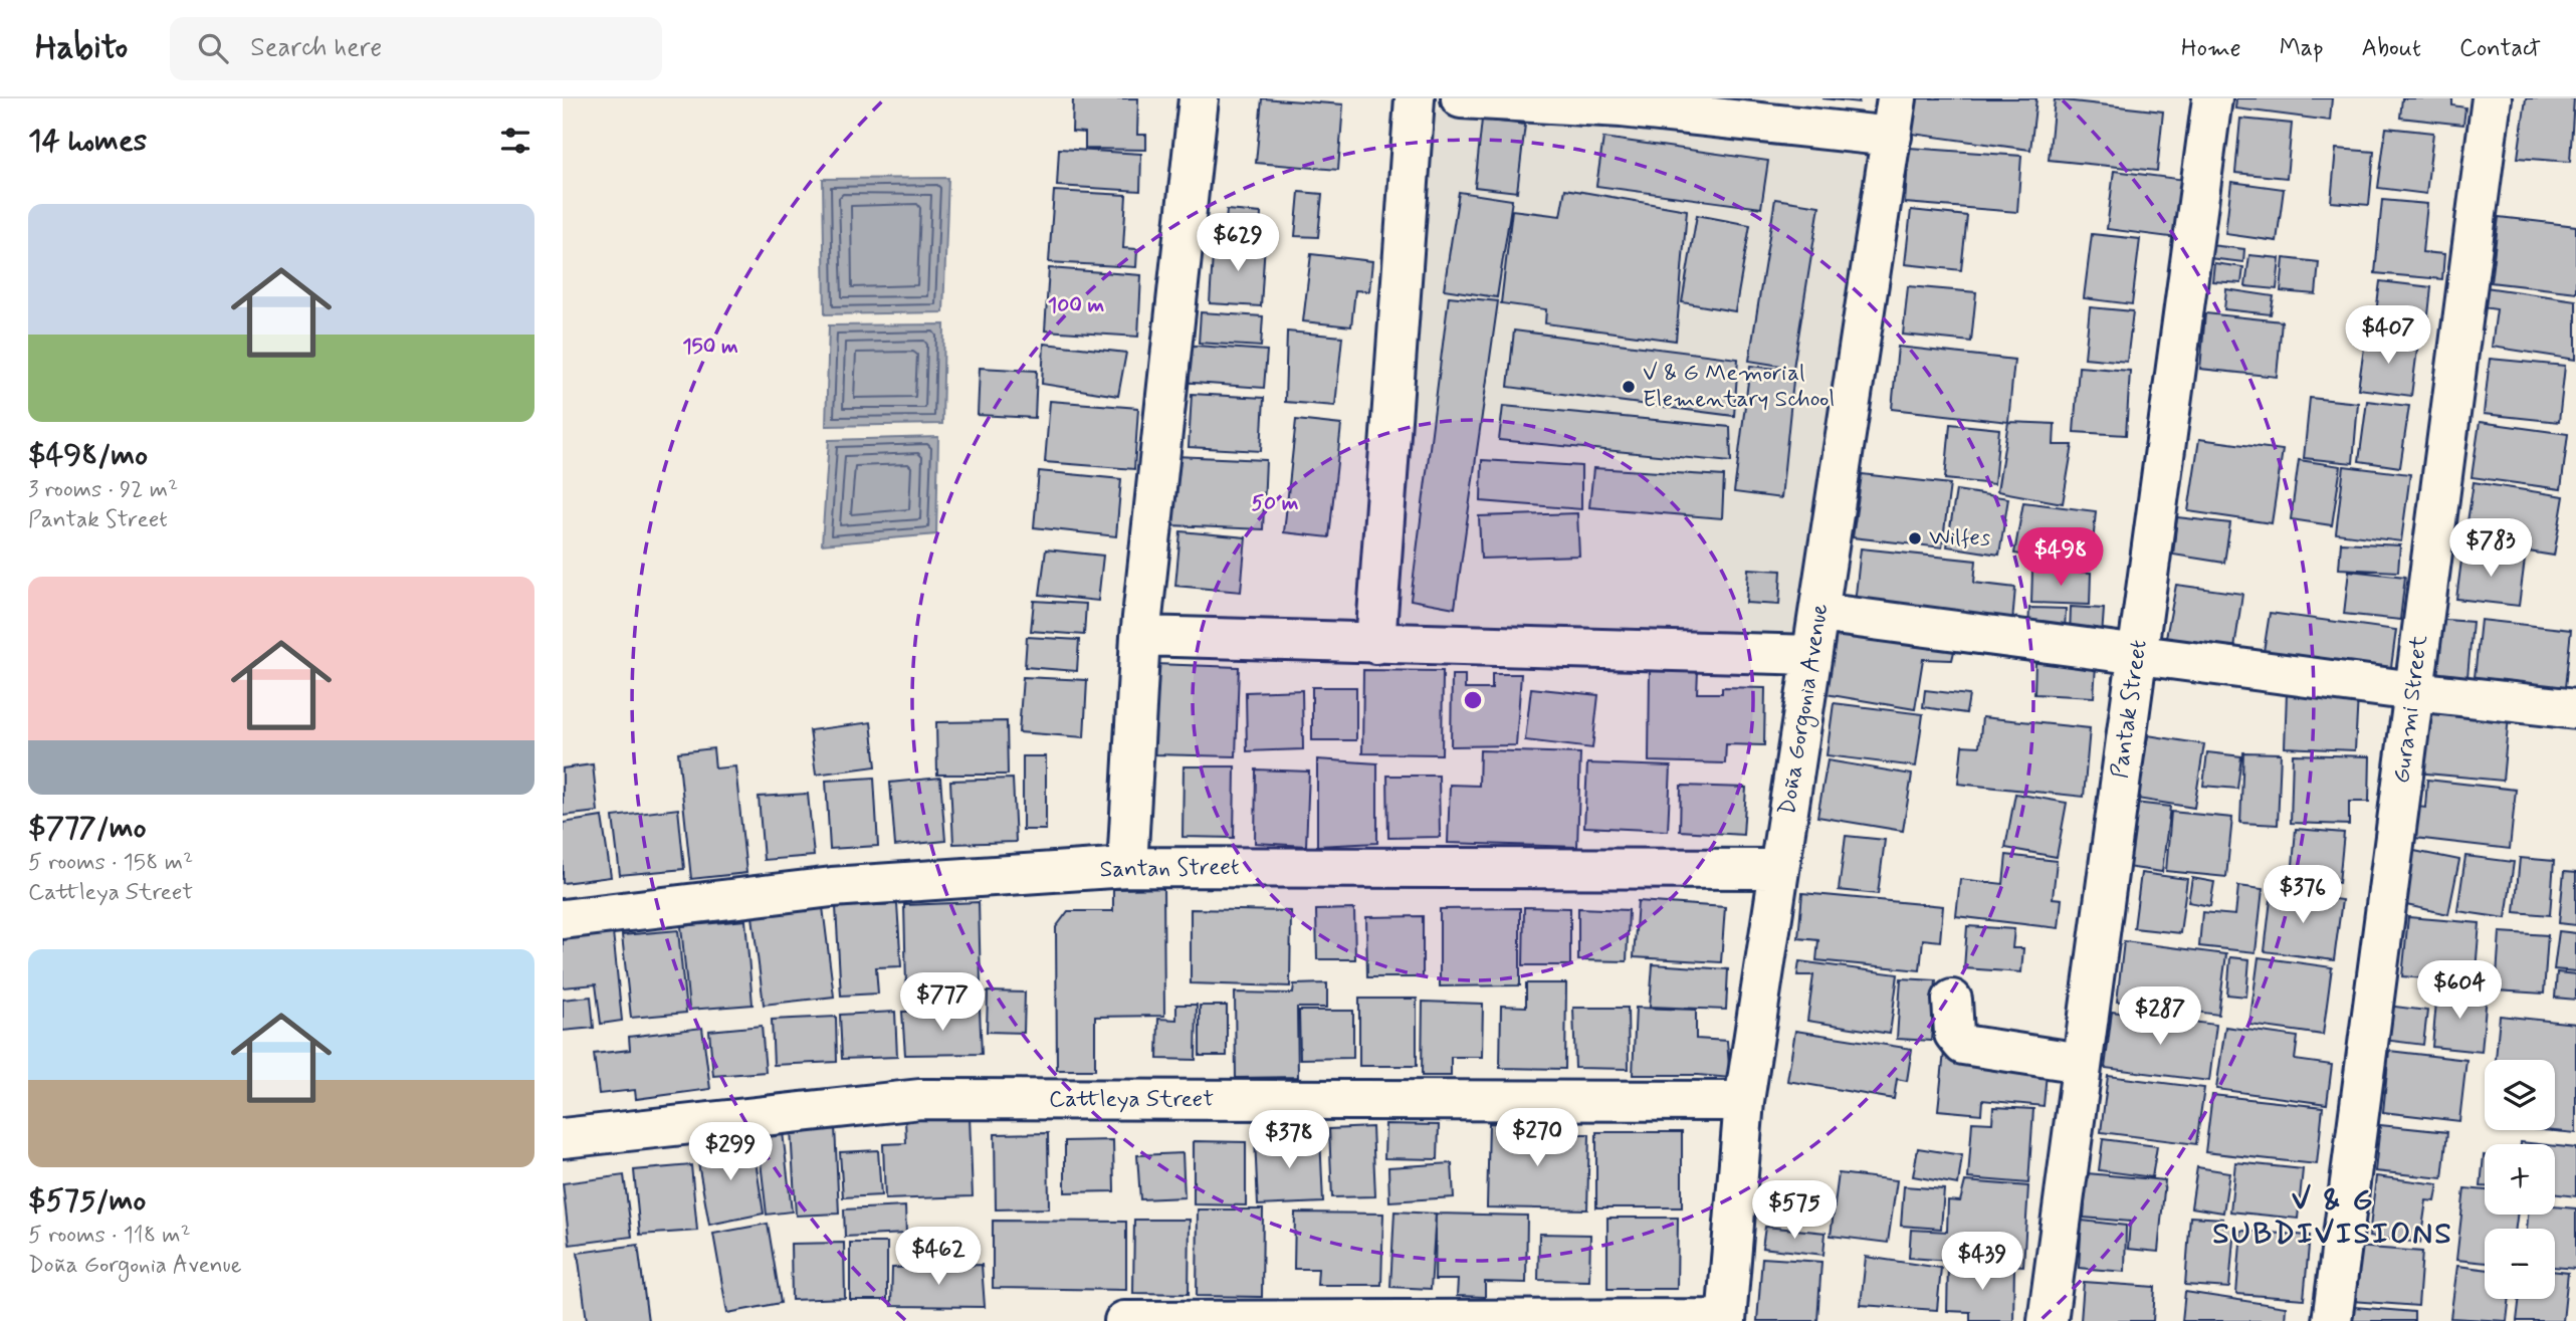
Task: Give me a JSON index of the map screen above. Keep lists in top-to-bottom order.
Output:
{
  "streets": {
    "street": [
      "Doña Gorgonia Avenue",
      "Pantak Street",
      "Gurami Street",
      "Santan Street",
      "Cattleya Street"
    ]
  },
  "crossings": [
    ["Doña Gorgonia Avenue", "Santan Street"],
    ["Doña Gorgonia Avenue", "Cattleya Street"]
  ],
  "districts": ["V & G SUBDIVISIONS"],
  "places": ["V & G Memorial Elementary School", "Wilfes"],
  "page": {
    "header": "Habito",
    "search": "Search here",
    "nav": [
      "Home",
      "Map",
      "About",
      "Contact"
    ],
    "heading": "14 homes",
    "list": [
      {
        "name": "$498/mo",
        "note": "3 rooms · 92 m² · Pantak Street"
      },
      {
        "name": "$777/mo",
        "note": "5 rooms · 158 m² · Cattleya Street"
      },
      {
        "name": "$575/mo",
        "note": "5 rooms · 118 m² · Doña Gorgonia Avenue"
      }
    ],
    "price": [
      "$629",
      "$407",
      "$783",
      "$498",
      "$376",
      "$604",
      "$777",
      "$287",
      "$270",
      "$378",
      "$299",
      "$575",
      "$462",
      "$439"
    ],
    "map_buttons": ["+", "−"]
  },
  "rings": ["100 m", "150 m", "50 m"]
}
